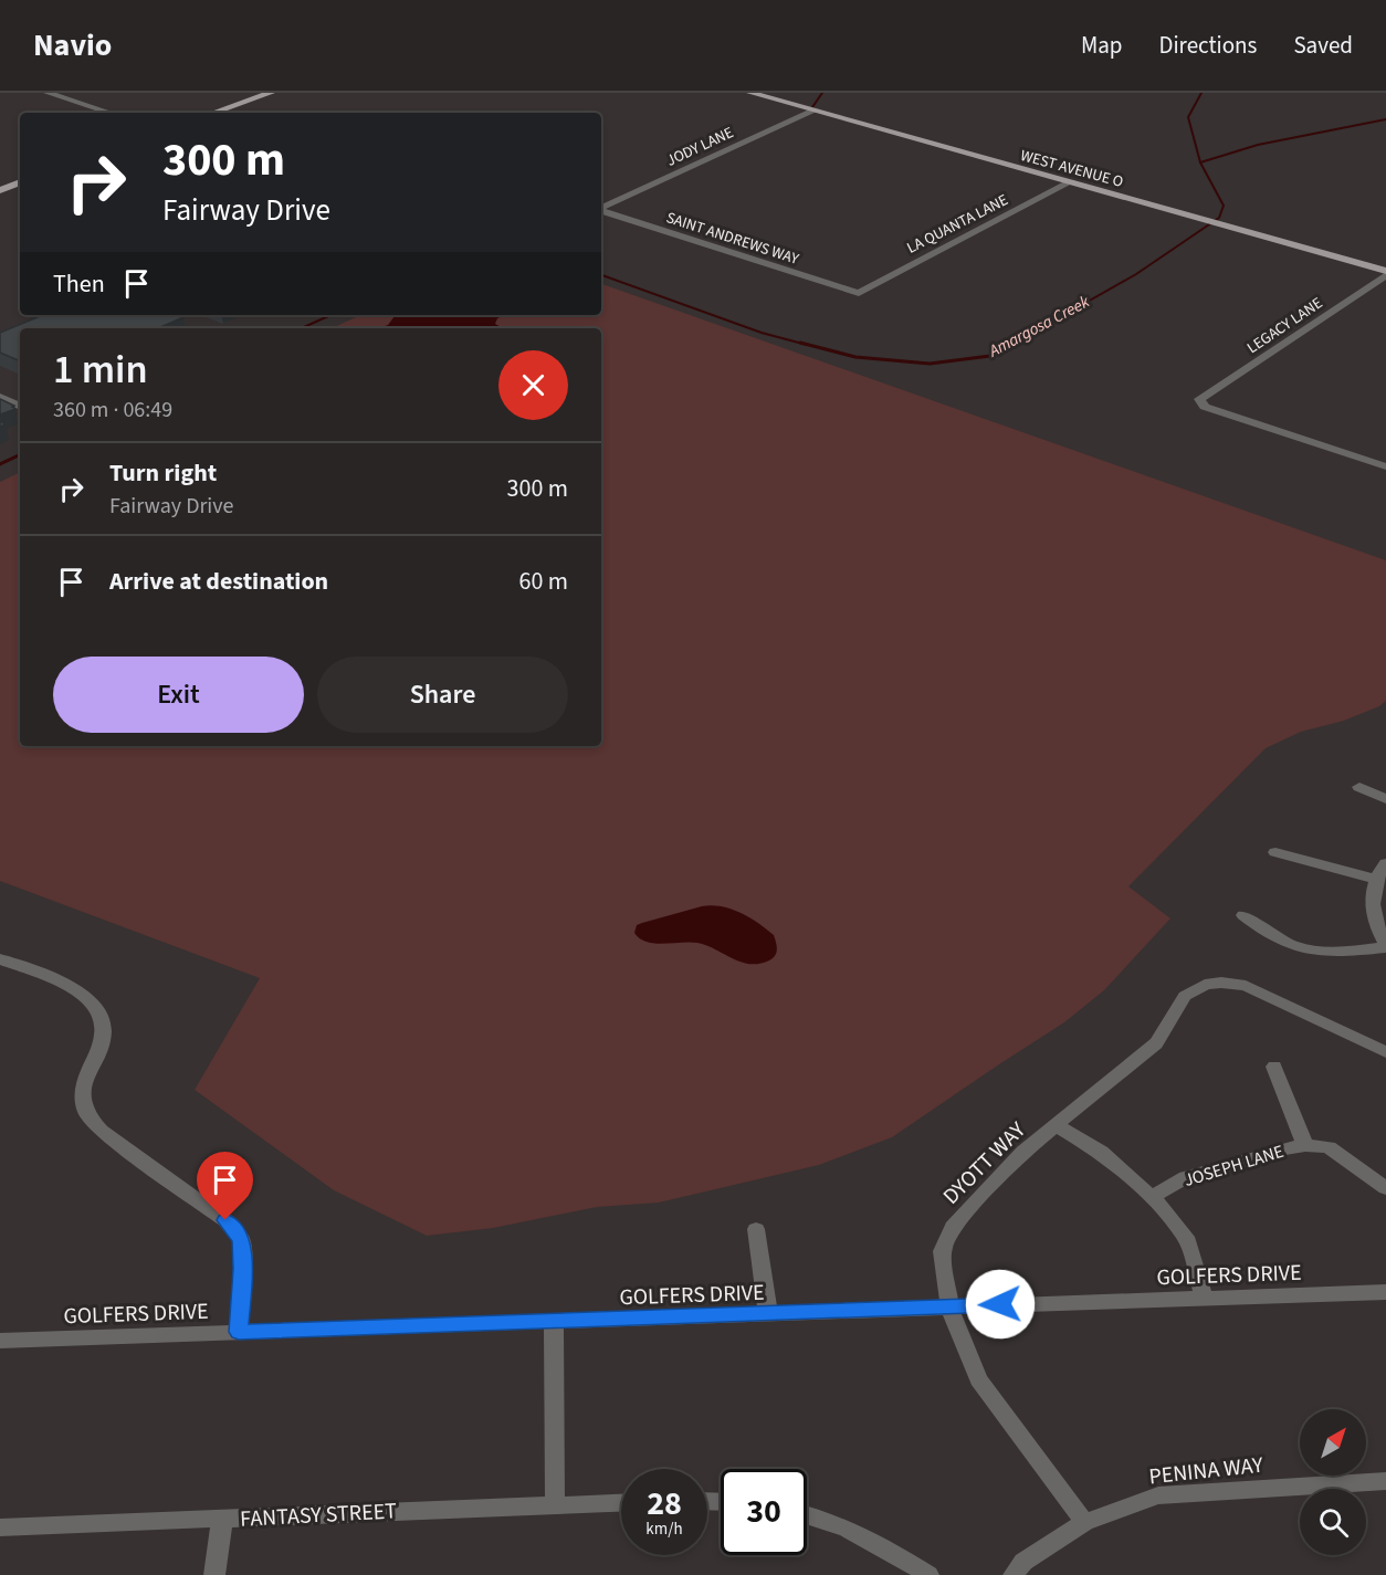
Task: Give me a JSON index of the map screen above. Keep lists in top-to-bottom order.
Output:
{
  "streets": {
    "main road": ["WEST AVENUE O"],
    "street": [
      "JODY LANE",
      "LA QUANTA LANE",
      "SAINT ANDREWS WAY",
      "LEGACY LANE",
      "DYOTT WAY",
      "JOSEPH LANE",
      "GOLFERS DRIVE",
      "PENINA WAY",
      "FANTASY STREET"
    ]
  },
  "crossings": [
    ["JODY LANE", "WEST AVENUE O"],
    ["WEST AVENUE O", "LA QUANTA LANE"],
    ["LA QUANTA LANE", "SAINT ANDREWS WAY"],
    ["DYOTT WAY", "GOLFERS DRIVE"],
    ["DYOTT WAY", "PENINA WAY"]
  ],
  "water": ["Amargosa Creek"],
  "north": "top right",
  "page": {
    "header": "Navio",
    "nav": ["Map", "Directions", "Saved"],
    "turn": ["300 m", "Fairway Drive"],
    "then": "Then",
    "heading": ["1 min", "360 m · 06:49"],
    "list": [
      {
        "name": "Turn right",
        "note": "Fairway Drive",
        "value": "300 m"
      },
      {
        "name": "Arrive at destination",
        "value": "60 m"
      }
    ],
    "buttons": ["Exit", "Share"],
    "speed": "28 km/h",
    "limit": "30"
  }
}
